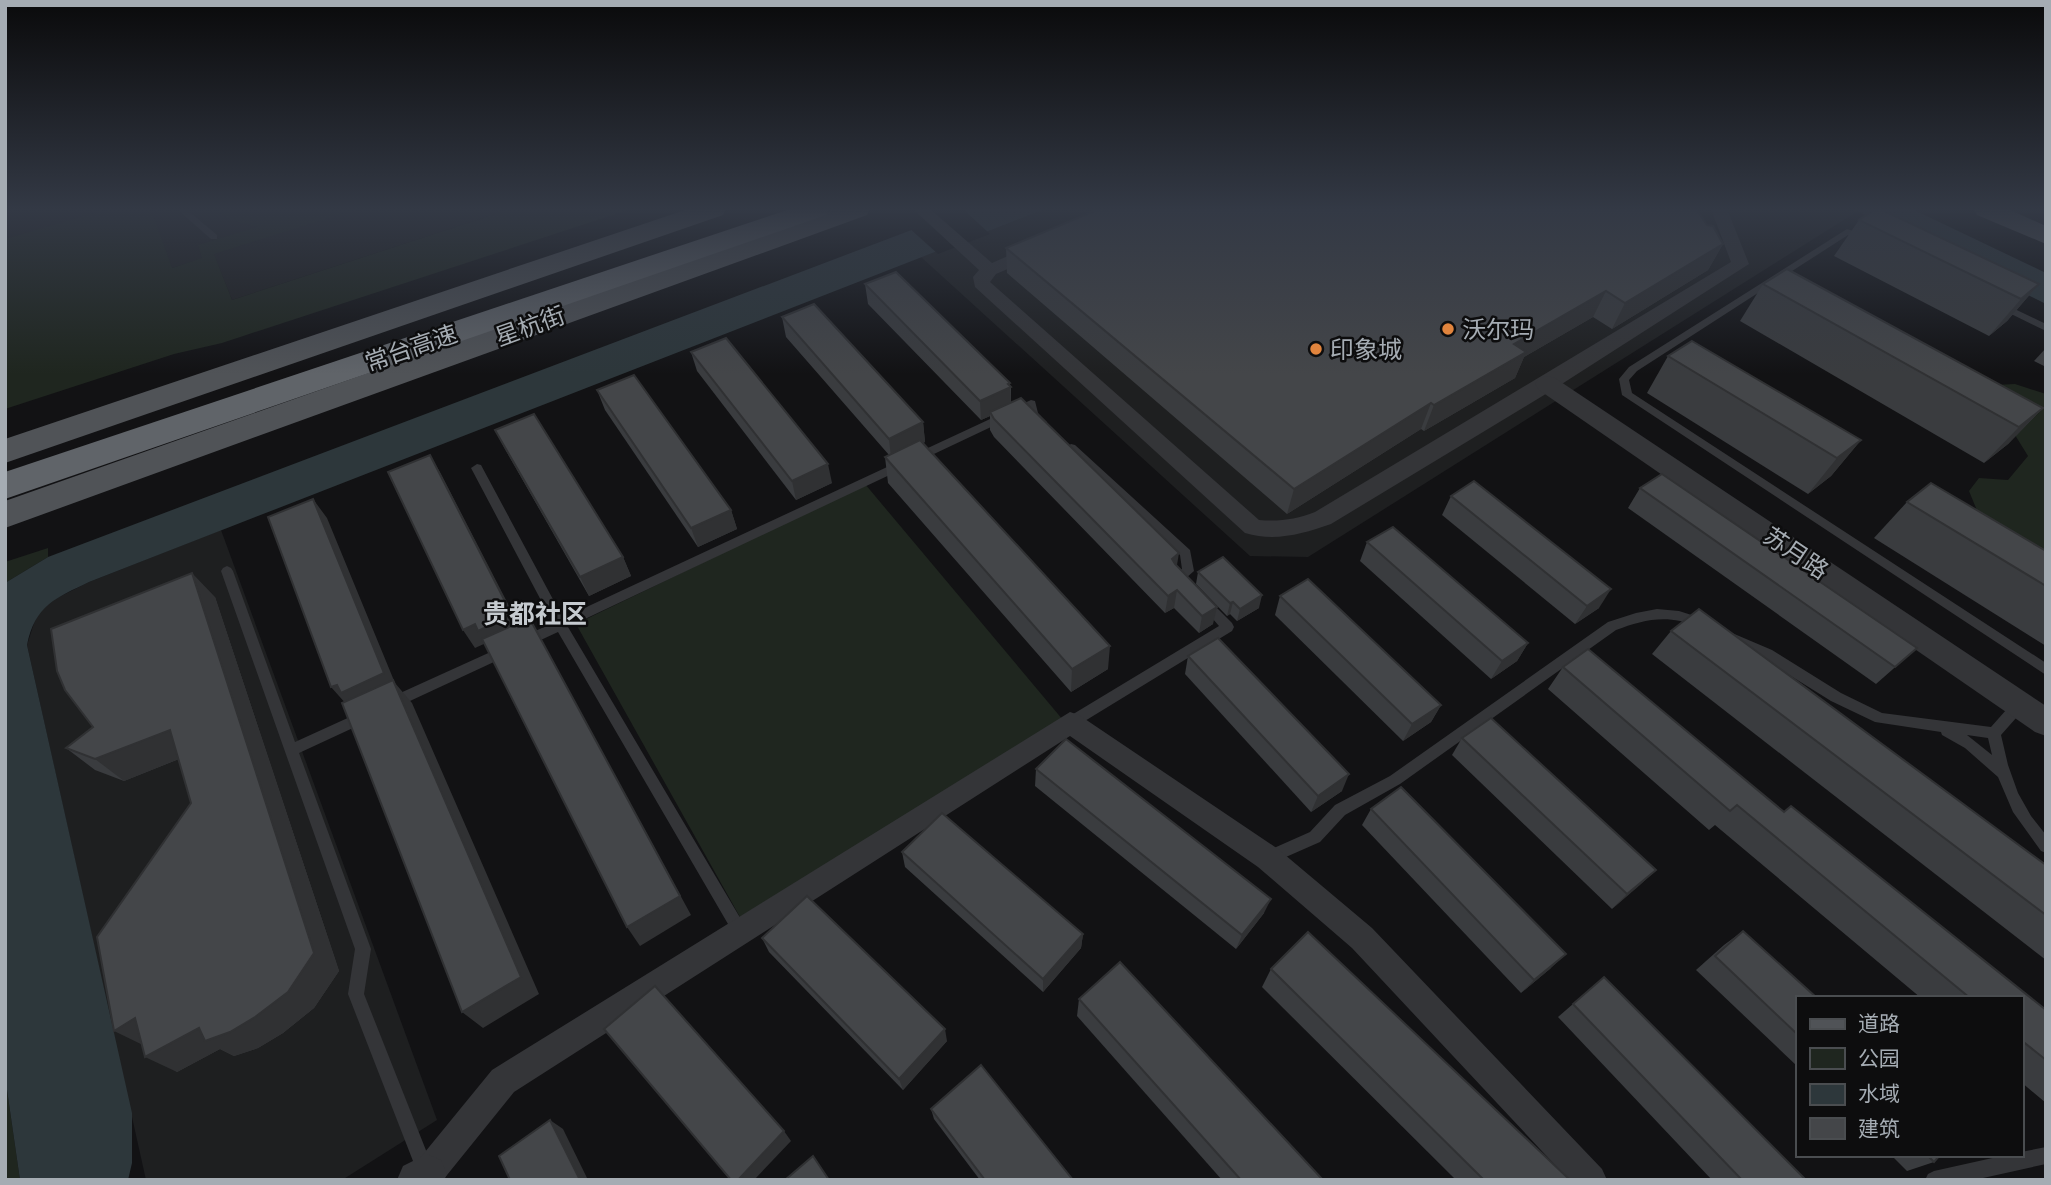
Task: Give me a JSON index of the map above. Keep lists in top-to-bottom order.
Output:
{
  "streets": {
    "highway": ["常台高速"],
    "main road": ["星杭街"],
    "street": ["苏月路"]
  },
  "districts": ["贵都社区"],
  "places": ["沃尔玛", "印象城"],
  "legend": [
    "道路",
    "公园",
    "水域",
    "建筑"
  ]
}
